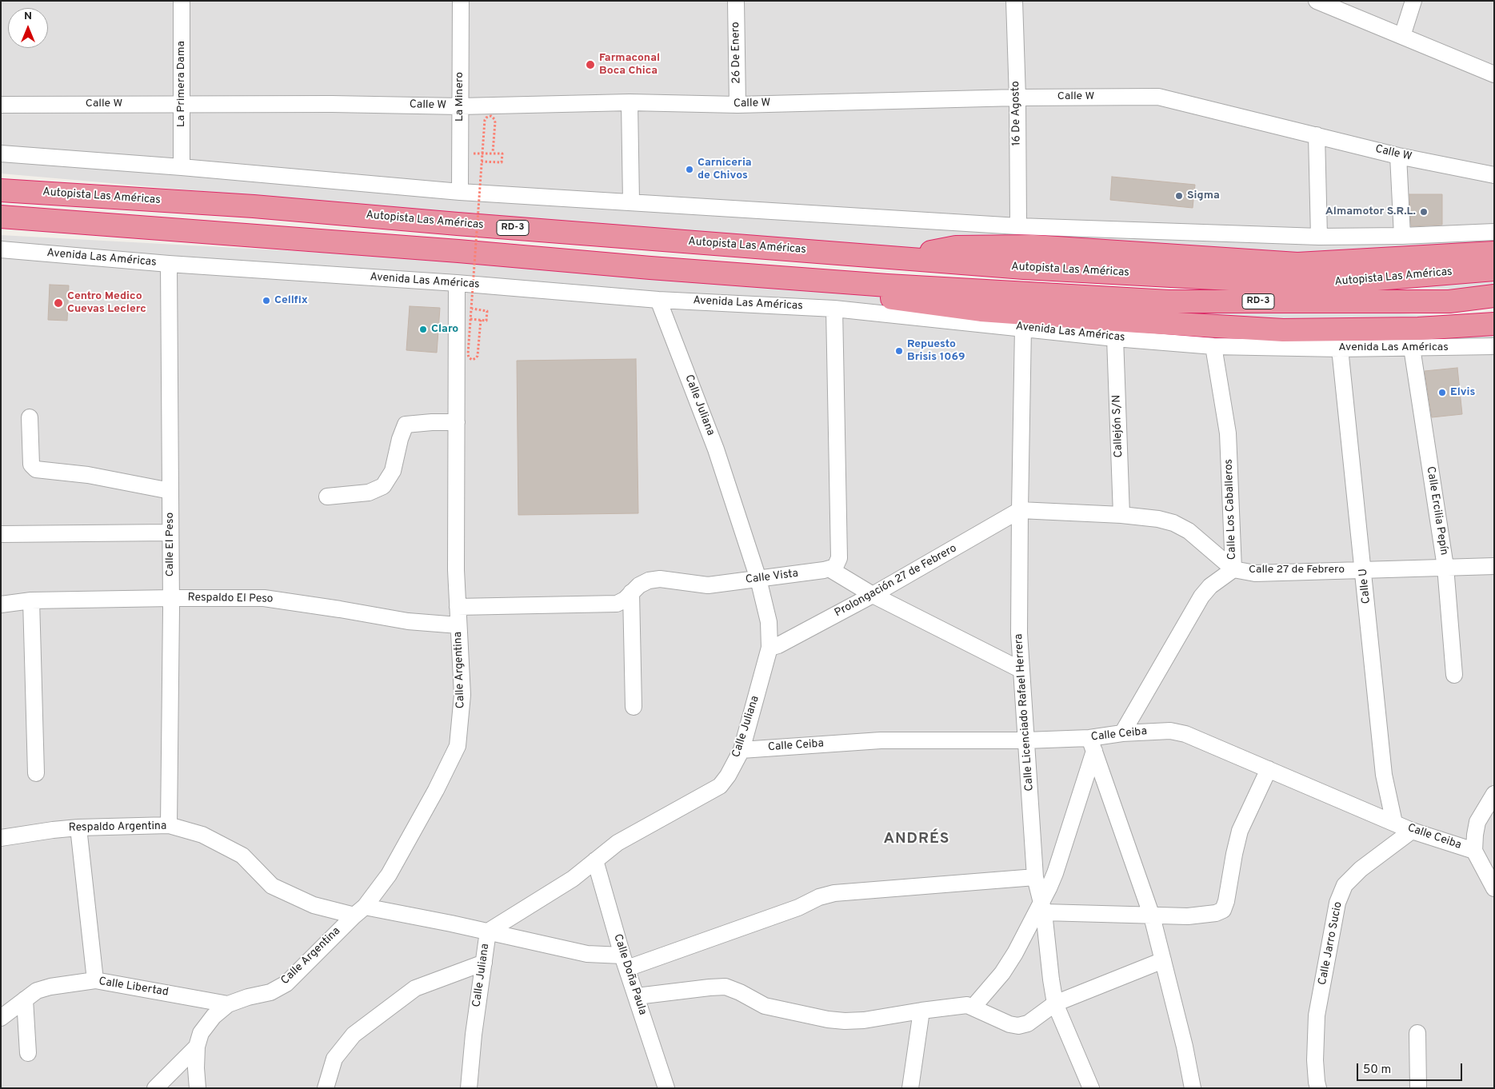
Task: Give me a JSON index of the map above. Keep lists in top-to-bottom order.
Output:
{
  "streets": {
    "highway": ["Autopista Las Américas", "RD-3"],
    "street": [
      "26 De Enero",
      "La Primera Dama",
      "La Minero",
      "Calle W",
      "16 De Agosto",
      "Avenida Las Américas",
      "Calle Juliana",
      "Callejón S/N",
      "Calle Los Caballeros",
      "Calle Ercilia Pepín",
      "Calle El Peso",
      "Calle 27 de Febrero",
      "Calle Vista",
      "Prolongación 27 de Febrero",
      "Calle U",
      "Respaldo El Peso",
      "Calle Argentina",
      "Calle Licenciado Rafael Herrera",
      "Calle Ceiba",
      "Respaldo Argentina",
      "Calle Jarro Sucio",
      "Calle Doña Paula",
      "Calle Libertad"
    ]
  },
  "crossings": [
    ["26 De Enero", "Calle W"],
    ["La Primera Dama", "Calle W"],
    ["La Minero", "Calle W"],
    ["Calle W", "16 De Agosto"],
    ["Avenida Las Américas", "Calle Juliana"],
    ["Avenida Las Américas", "Callejón S/N"],
    ["Avenida Las Américas", "Calle Los Caballeros"],
    ["Avenida Las Américas", "Calle Ercilia Pepín"],
    ["Avenida Las Américas", "Calle El Peso"],
    ["Avenida Las Américas", "Calle U"],
    ["Avenida Las Américas", "Calle Argentina"],
    ["Avenida Las Américas", "Calle Licenciado Rafael Herrera"],
    ["Calle Juliana", "Calle Vista"],
    ["Calle Juliana", "Prolongación 27 de Febrero"],
    ["Calle Juliana", "Calle Ceiba"],
    ["Calle Juliana", "Respaldo Argentina"],
    ["Calle Juliana", "Calle Doña Paula"],
    ["Callejón S/N", "Calle 27 de Febrero"],
    ["Calle Los Caballeros", "Calle 27 de Febrero"],
    ["Calle Los Caballeros", "Calle Ceiba"],
    ["Calle Ercilia Pepín", "Calle 27 de Febrero"],
    ["Calle El Peso", "Respaldo El Peso"],
    ["Calle El Peso", "Respaldo Argentina"],
    ["Calle 27 de Febrero", "Prolongación 27 de Febrero"],
    ["Calle 27 de Febrero", "Calle U"],
    ["Calle 27 de Febrero", "Calle Licenciado Rafael Herrera"],
    ["Calle Vista", "Calle Argentina"],
    ["Prolongación 27 de Febrero", "Calle Licenciado Rafael Herrera"],
    ["Calle U", "Calle Ceiba"],
    ["Respaldo El Peso", "Calle Argentina"],
    ["Calle Argentina", "Respaldo Argentina"],
    ["Calle Argentina", "Calle Libertad"],
    ["Calle Licenciado Rafael Herrera", "Calle Ceiba"],
    ["Calle Ceiba", "Calle Jarro Sucio"],
    ["Respaldo Argentina", "Calle Doña Paula"]
  ],
  "districts": ["ANDRÉS"],
  "places": [
    "Farmaconal Boca Chica",
    "Carniceria de Chivos",
    "Sigma",
    "Almamotor S.R.L.",
    "Cellfix",
    "Centro Medico Cuevas Leclerc",
    "Claro",
    "Repuesto Brisis 1069",
    "Elvis"
  ],
  "scale_bar": "50 m",
  "north": "top"
}
